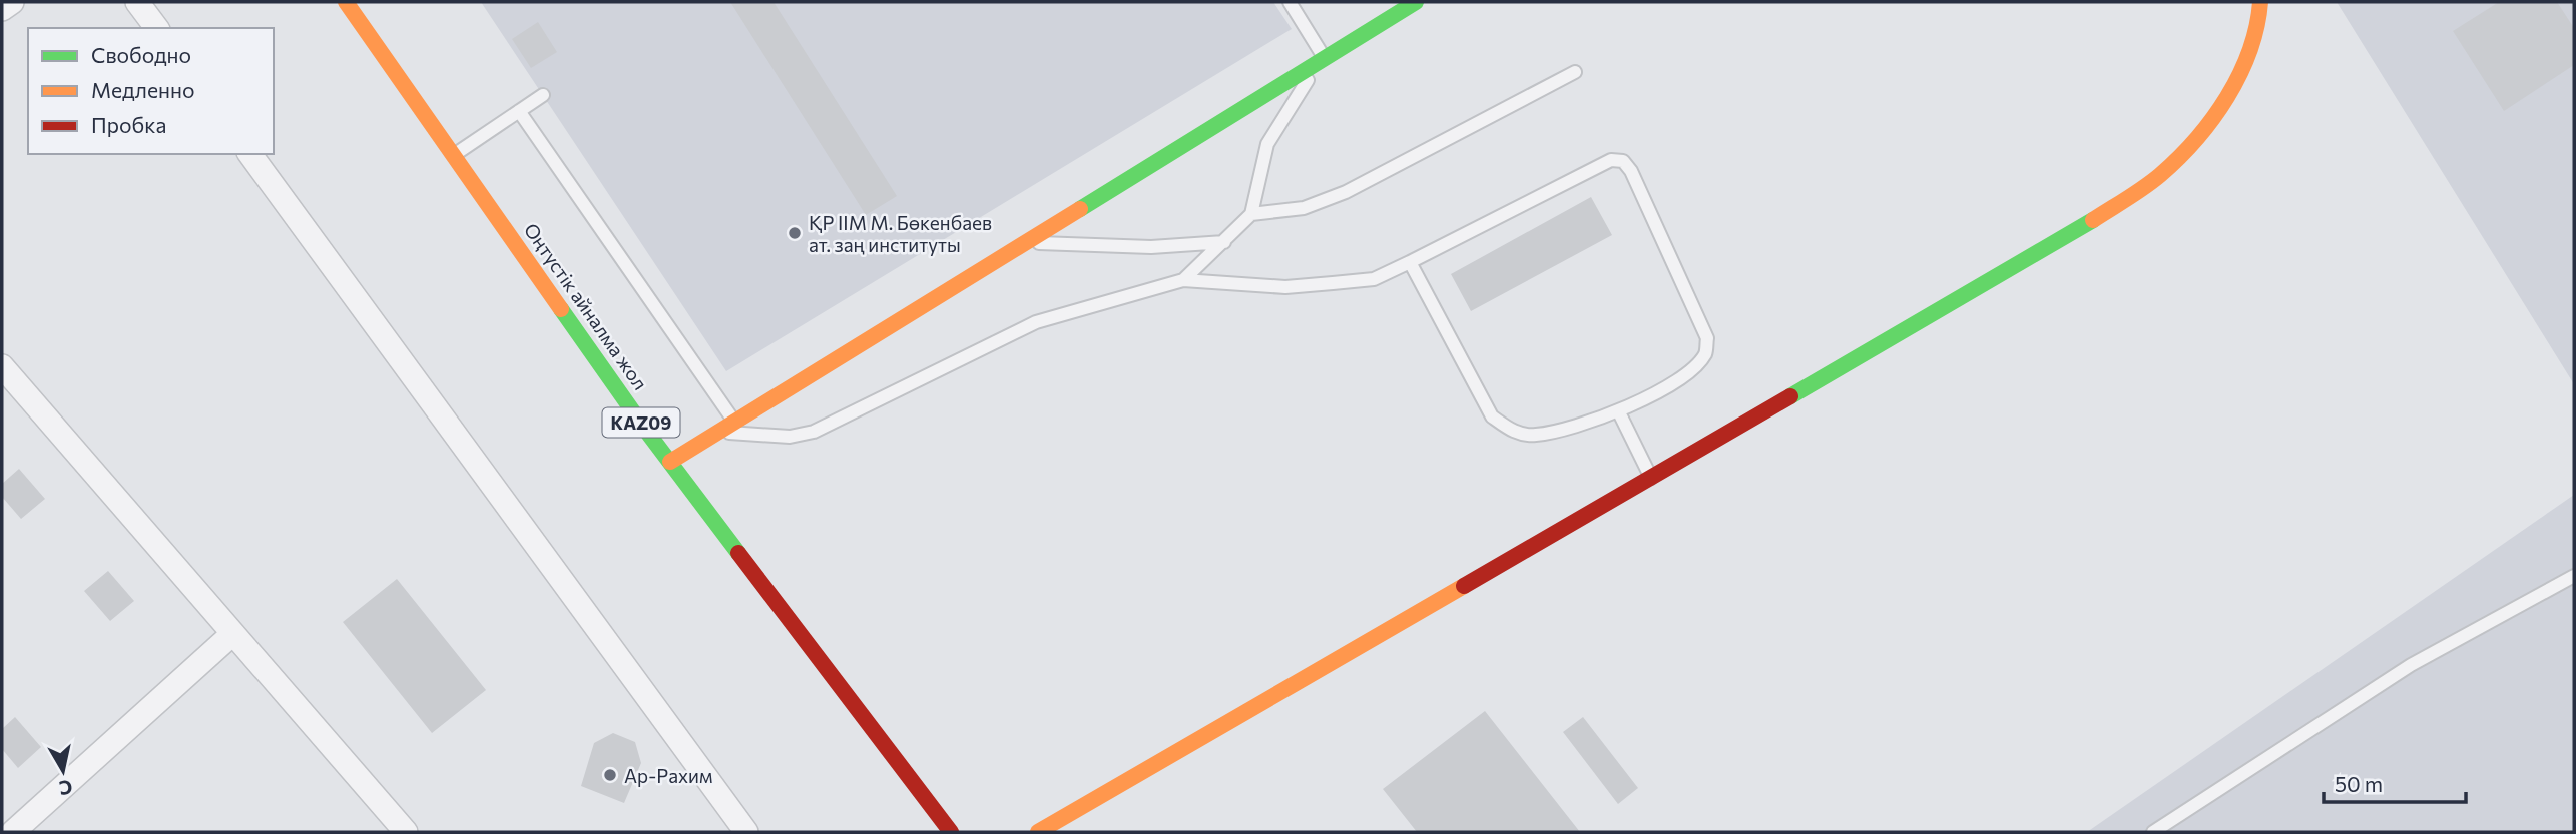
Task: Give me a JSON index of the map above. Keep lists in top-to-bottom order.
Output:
{
  "streets": {
    "main road": ["Оңтүстік айналма жол", "KAZ09"]
  },
  "places": ["ҚР ІІМ М. Бөкенбаев ат. заң институты", "Ар-Рахим"],
  "legend": ["Свободно", "Медленно", "Пробка"],
  "scale_bar": "50 m",
  "north": "bottom"
}
